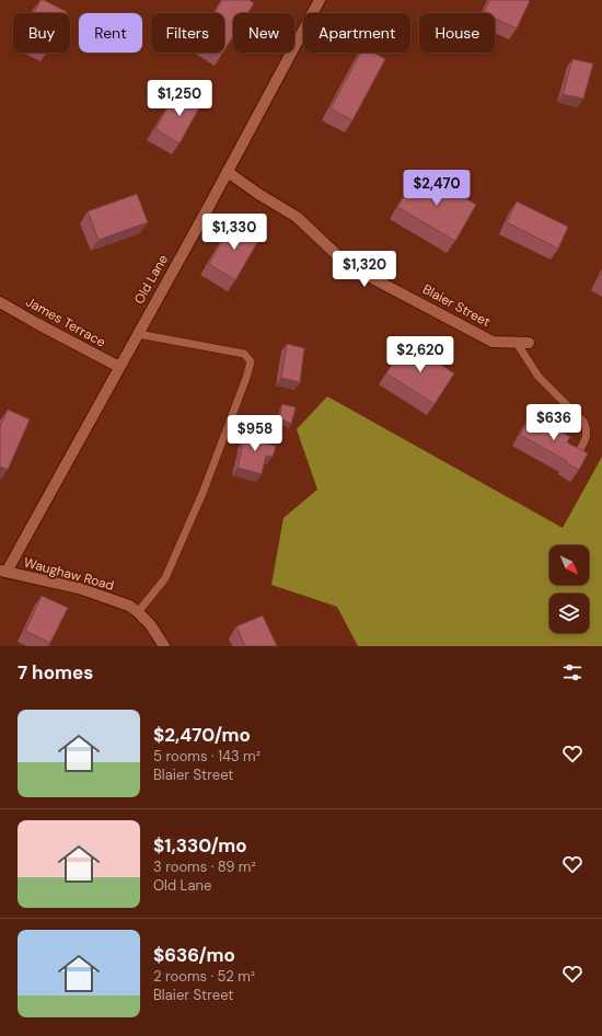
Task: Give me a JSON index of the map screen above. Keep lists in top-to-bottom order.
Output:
{
  "streets": {
    "street": [
      "Old Lane",
      "Blaier Street",
      "James Terrace",
      "Waughaw Road"
    ]
  },
  "crossings": [
    ["Old Lane", "Blaier Street"],
    ["Old Lane", "James Terrace"],
    ["Old Lane", "Waughaw Road"]
  ],
  "north": "bottom right",
  "page": {
    "chip": [
      "Buy",
      "Rent",
      "Filters",
      "New",
      "Apartment",
      "House"
    ],
    "price": [
      "$1,250",
      "$2,470",
      "$1,330",
      "$1,320",
      "$2,620",
      "$636",
      "$958"
    ],
    "heading": "7 homes",
    "list": [
      {
        "name": "$2,470/mo",
        "note": "5 rooms · 143 m² · Blaier Street"
      },
      {
        "name": "$1,330/mo",
        "note": "3 rooms · 89 m² · Old Lane"
      },
      {
        "name": "$636/mo",
        "note": "2 rooms · 52 m² · Blaier Street"
      }
    ]
  }
}
